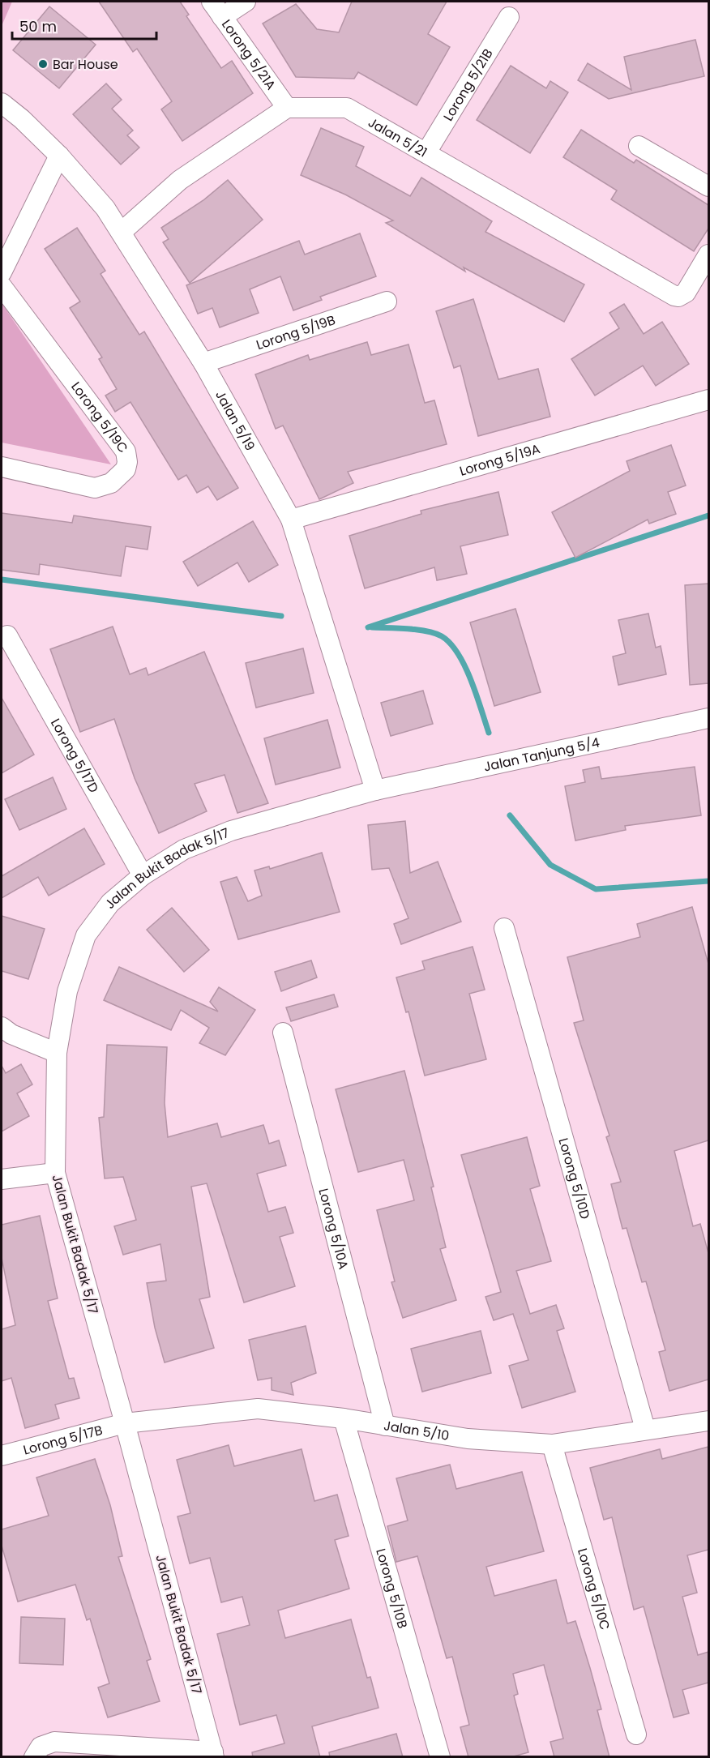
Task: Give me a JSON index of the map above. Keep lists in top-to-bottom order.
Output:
{
  "streets": {
    "street": [
      "Lorong 5/21A",
      "Lorong 5/21B",
      "Jalan 5/21",
      "Lorong 5/19B",
      "Lorong 5/19C",
      "Jalan 5/19",
      "Lorong 5/19A",
      "Jalan Tanjung 5/4",
      "Lorong 5/17D",
      "Jalan Bukit Badak 5/17",
      "Lorong 5/10D",
      "Lorong 5/10A",
      "Jalan 5/10",
      "Lorong 5/17B",
      "Lorong 5/10B",
      "Lorong 5/10C"
    ]
  },
  "crossings": [
    ["Lorong 5/21A", "Jalan 5/21"],
    ["Lorong 5/21B", "Jalan 5/21"],
    ["Lorong 5/19B", "Jalan 5/19"],
    ["Jalan 5/19", "Lorong 5/19A"],
    ["Jalan 5/19", "Jalan Tanjung 5/4"],
    ["Jalan 5/19", "Jalan Bukit Badak 5/17"],
    ["Jalan Tanjung 5/4", "Jalan Bukit Badak 5/17"],
    ["Lorong 5/17D", "Jalan Bukit Badak 5/17"],
    ["Jalan Bukit Badak 5/17", "Jalan 5/10"],
    ["Jalan Bukit Badak 5/17", "Lorong 5/17B"],
    ["Lorong 5/10D", "Jalan 5/10"],
    ["Lorong 5/10A", "Jalan 5/10"],
    ["Jalan 5/10", "Lorong 5/17B"],
    ["Jalan 5/10", "Lorong 5/10B"],
    ["Jalan 5/10", "Lorong 5/10C"]
  ],
  "places": ["Bar House"],
  "scale_bar": "50 m"
}
